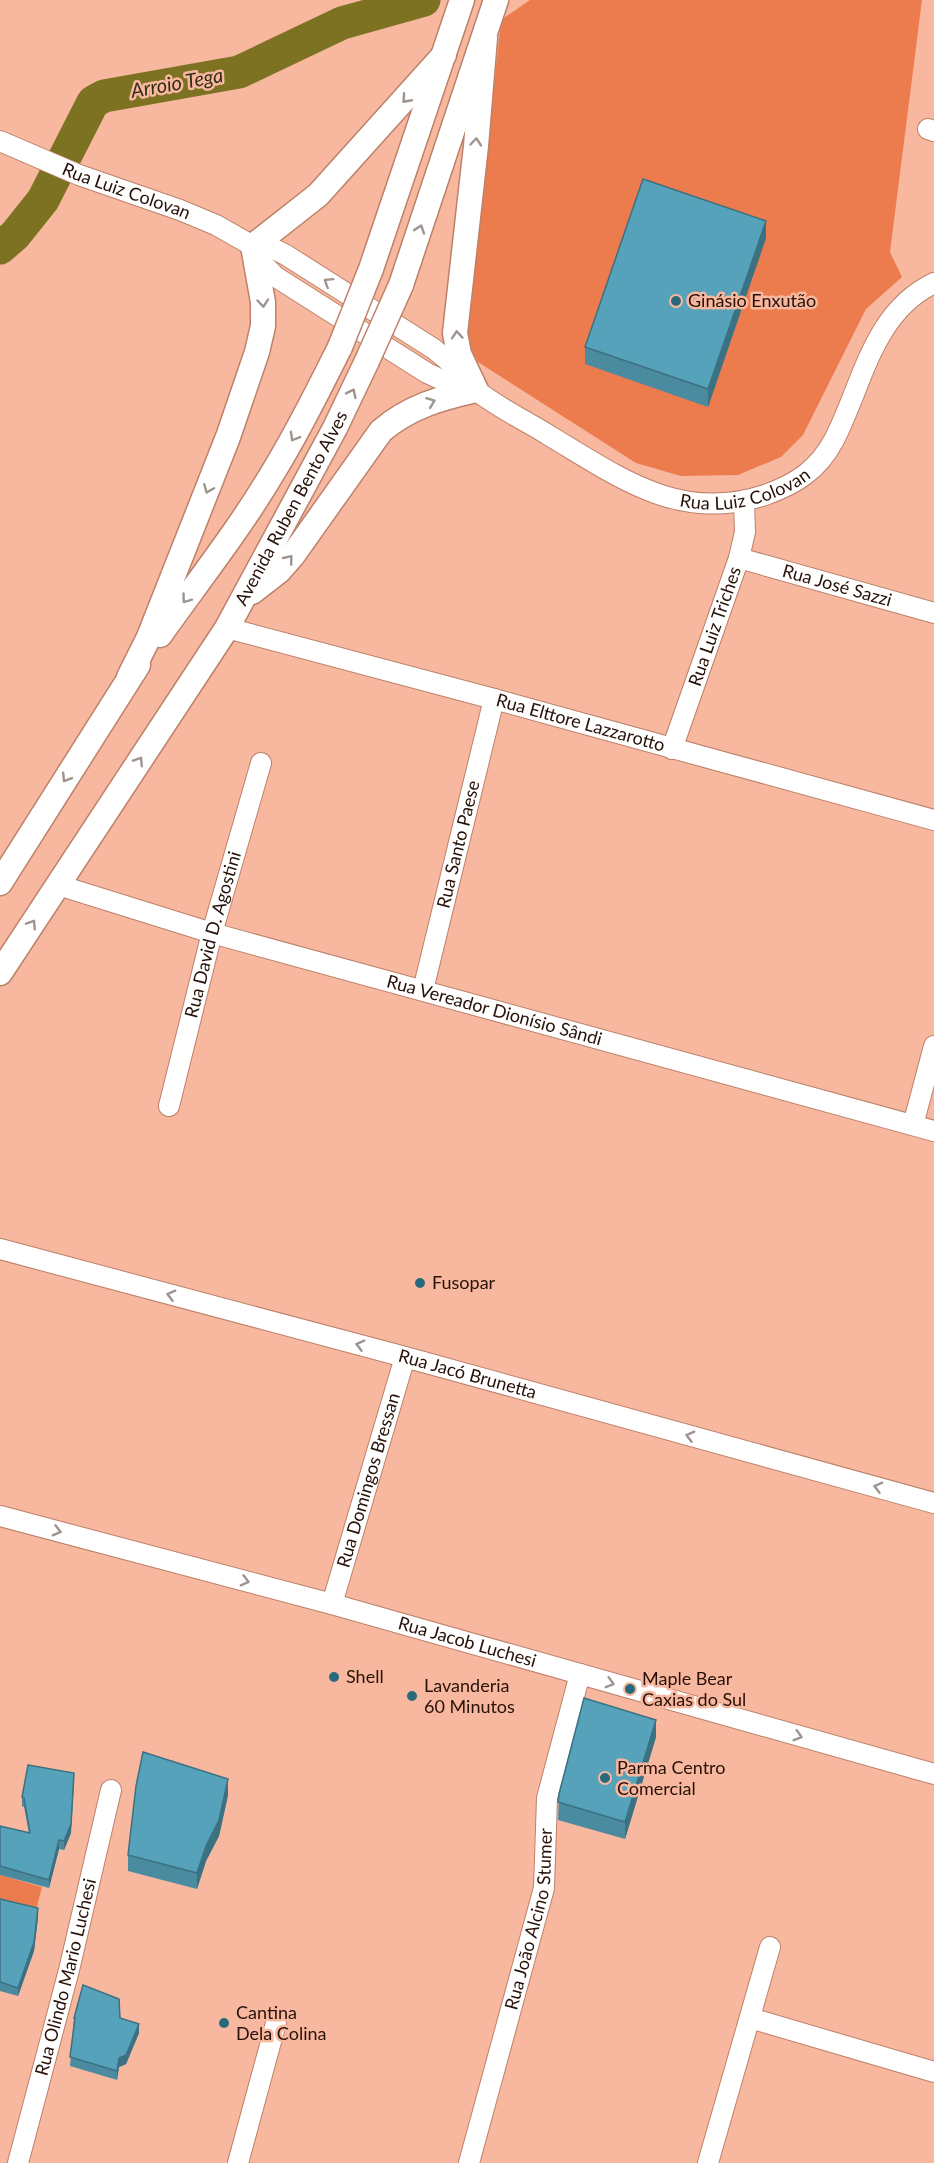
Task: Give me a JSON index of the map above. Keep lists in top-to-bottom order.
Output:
{
  "streets": {
    "main road": ["Avenida Ruben Bento Alves"],
    "street": [
      "Rua Luiz Colovan",
      "Rua José Sazzi",
      "Rua Luiz Triches",
      "Rua Elttore Lazzarotto",
      "Rua Santo Paese",
      "Rua David D. Agostini",
      "Rua Vereador Dionísio Sândi",
      "Rua Jacó Brunetta",
      "Rua Domingos Bressan",
      "Rua Jacob Luchesi",
      "Rua João Alcino Stumer",
      "Rua Olindo Mario Luchesi"
    ]
  },
  "crossings": [
    ["Rua Luiz Colovan", "Rua Luiz Triches"],
    ["Avenida Ruben Bento Alves", "Rua Elttore Lazzarotto"],
    ["Avenida Ruben Bento Alves", "Rua Vereador Dionísio Sândi"],
    ["Rua José Sazzi", "Rua Luiz Triches"],
    ["Rua Luiz Triches", "Rua Elttore Lazzarotto"],
    ["Rua Elttore Lazzarotto", "Rua Santo Paese"],
    ["Rua Santo Paese", "Rua Vereador Dionísio Sândi"],
    ["Rua David D. Agostini", "Rua Vereador Dionísio Sândi"],
    ["Rua Jacó Brunetta", "Rua Domingos Bressan"],
    ["Rua Domingos Bressan", "Rua Jacob Luchesi"],
    ["Rua Jacob Luchesi", "Rua João Alcino Stumer"]
  ],
  "one_way": ["Rua Jacó Brunetta", "Rua Jacob Luchesi"],
  "water": ["Arroio Tega"],
  "places": [
    "Ginásio Enxutão",
    "Fusopar",
    "Shell",
    "Maple Bear Caxias do Sul",
    "Lavanderia 60 Minutos",
    "Parma Centro Comercial",
    "Cantina Dela Colina"
  ]
}
